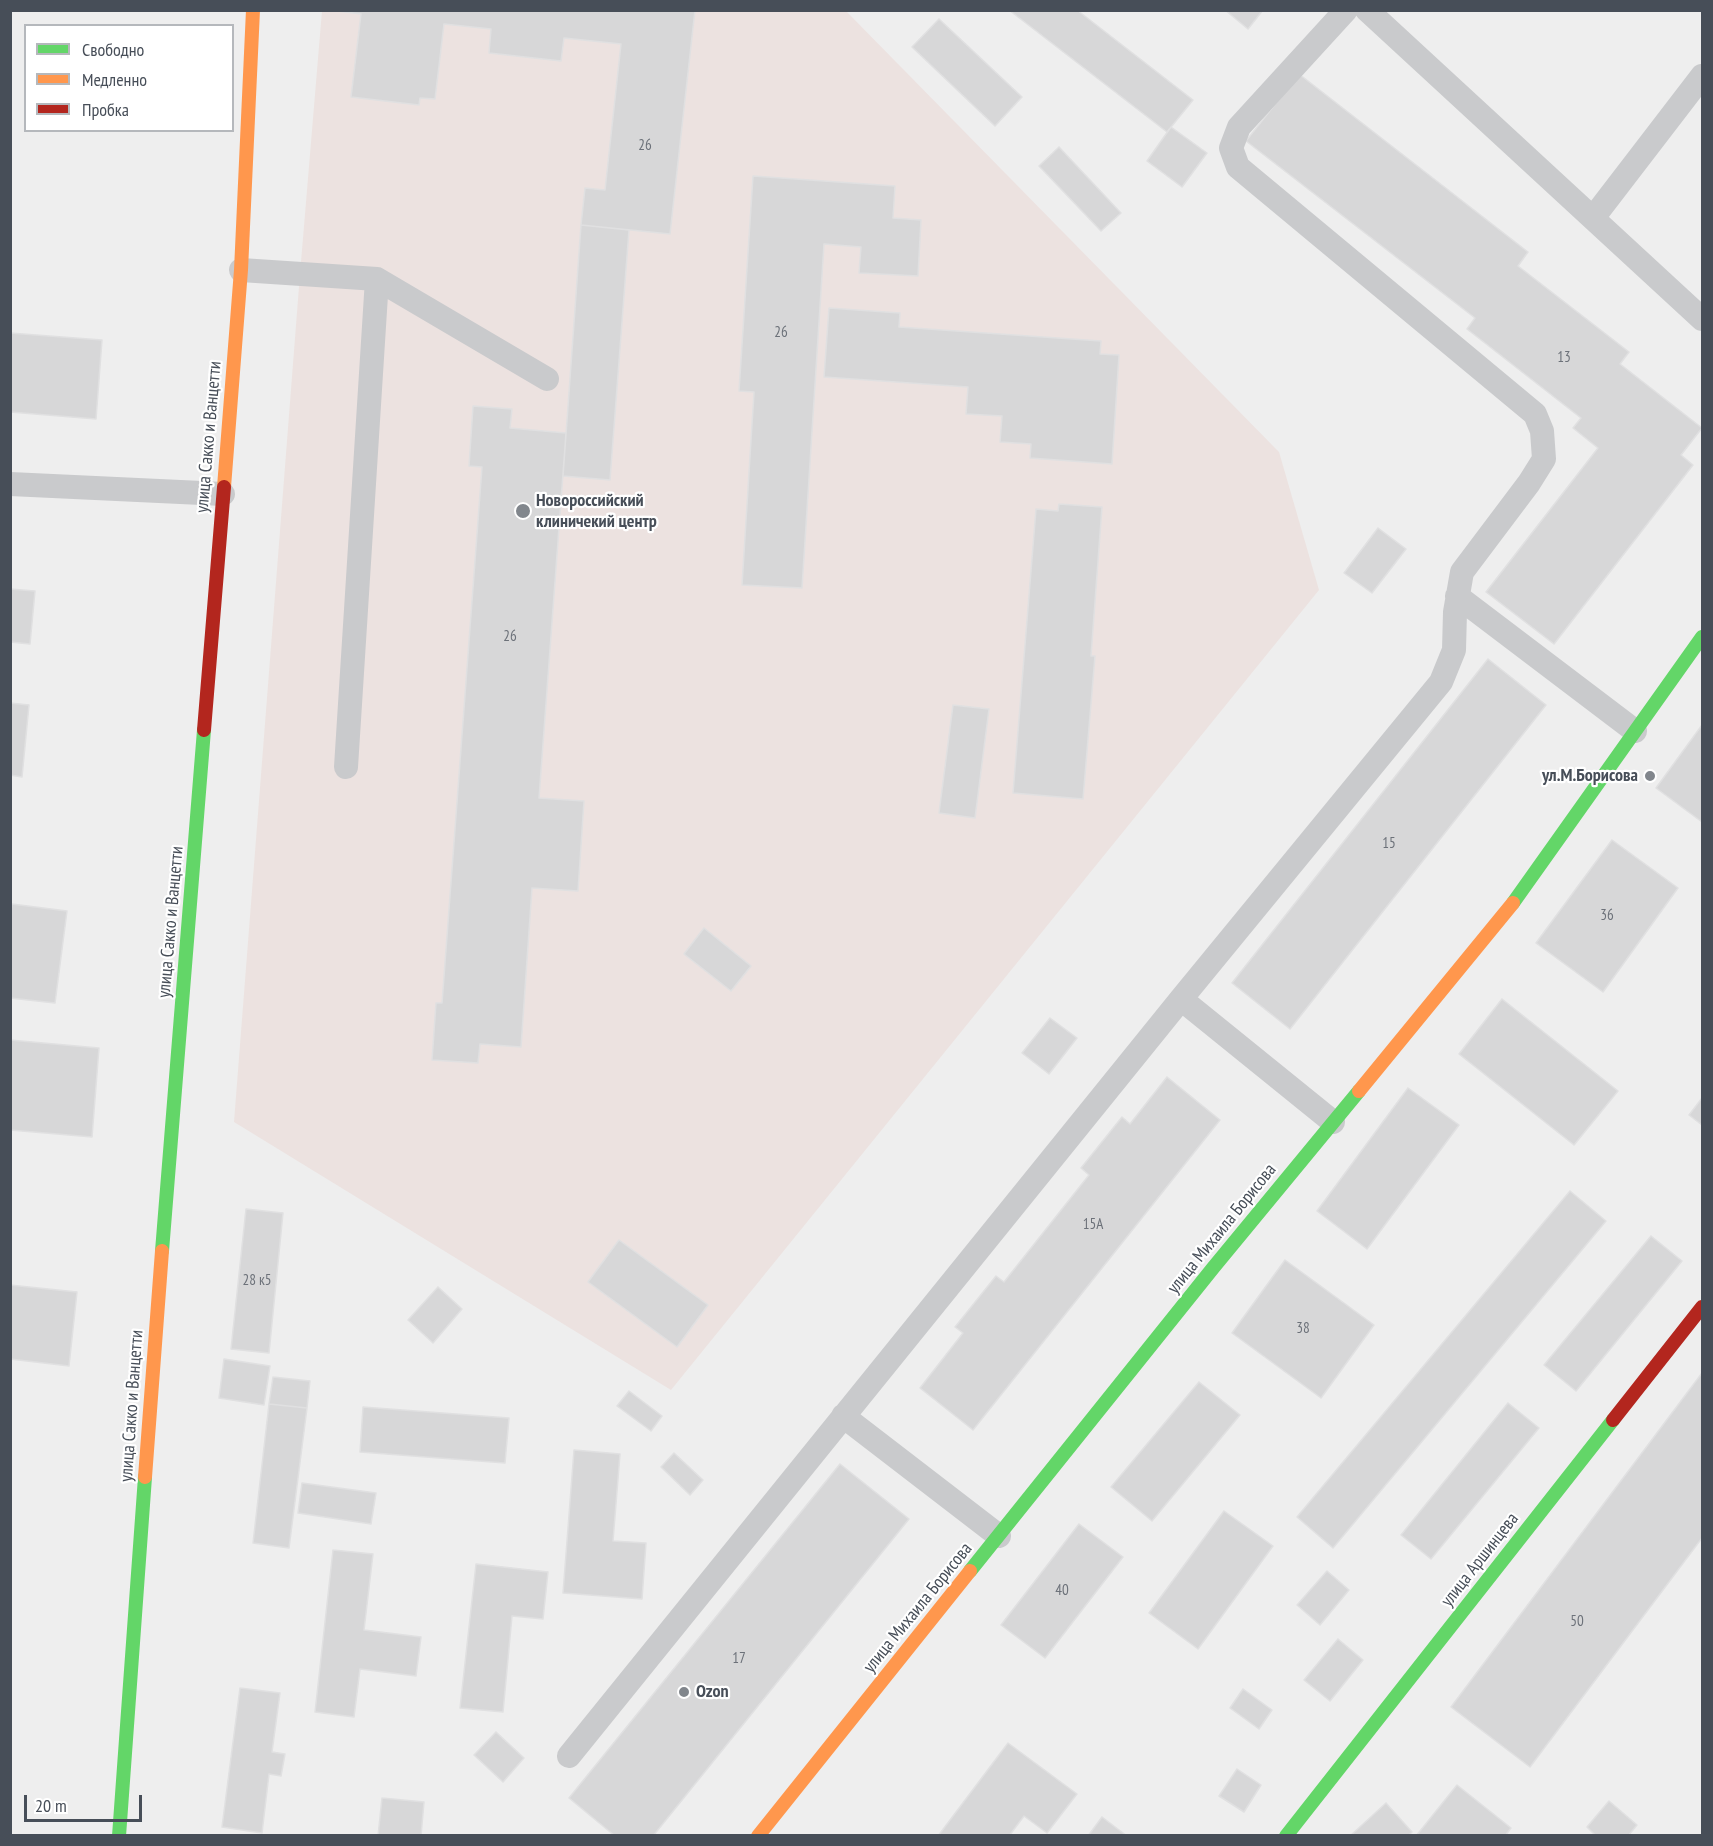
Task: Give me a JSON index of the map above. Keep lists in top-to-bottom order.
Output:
{
  "streets": {
    "street": ["улица Сакко и Ванцетти", "улица Михаила Борисова", "улица Аршинцева"]
  },
  "places": ["Новороссийский клиничекий центр", "ул.М.Борисова", "Ozon"],
  "house_numbers": [
    "26",
    "26",
    "13",
    "26",
    "15",
    "36",
    "15А",
    "28 к5",
    "38",
    "40",
    "50",
    "17"
  ],
  "legend": ["Свободно", "Медленно", "Пробка"],
  "scale_bar": "20 m"
}
